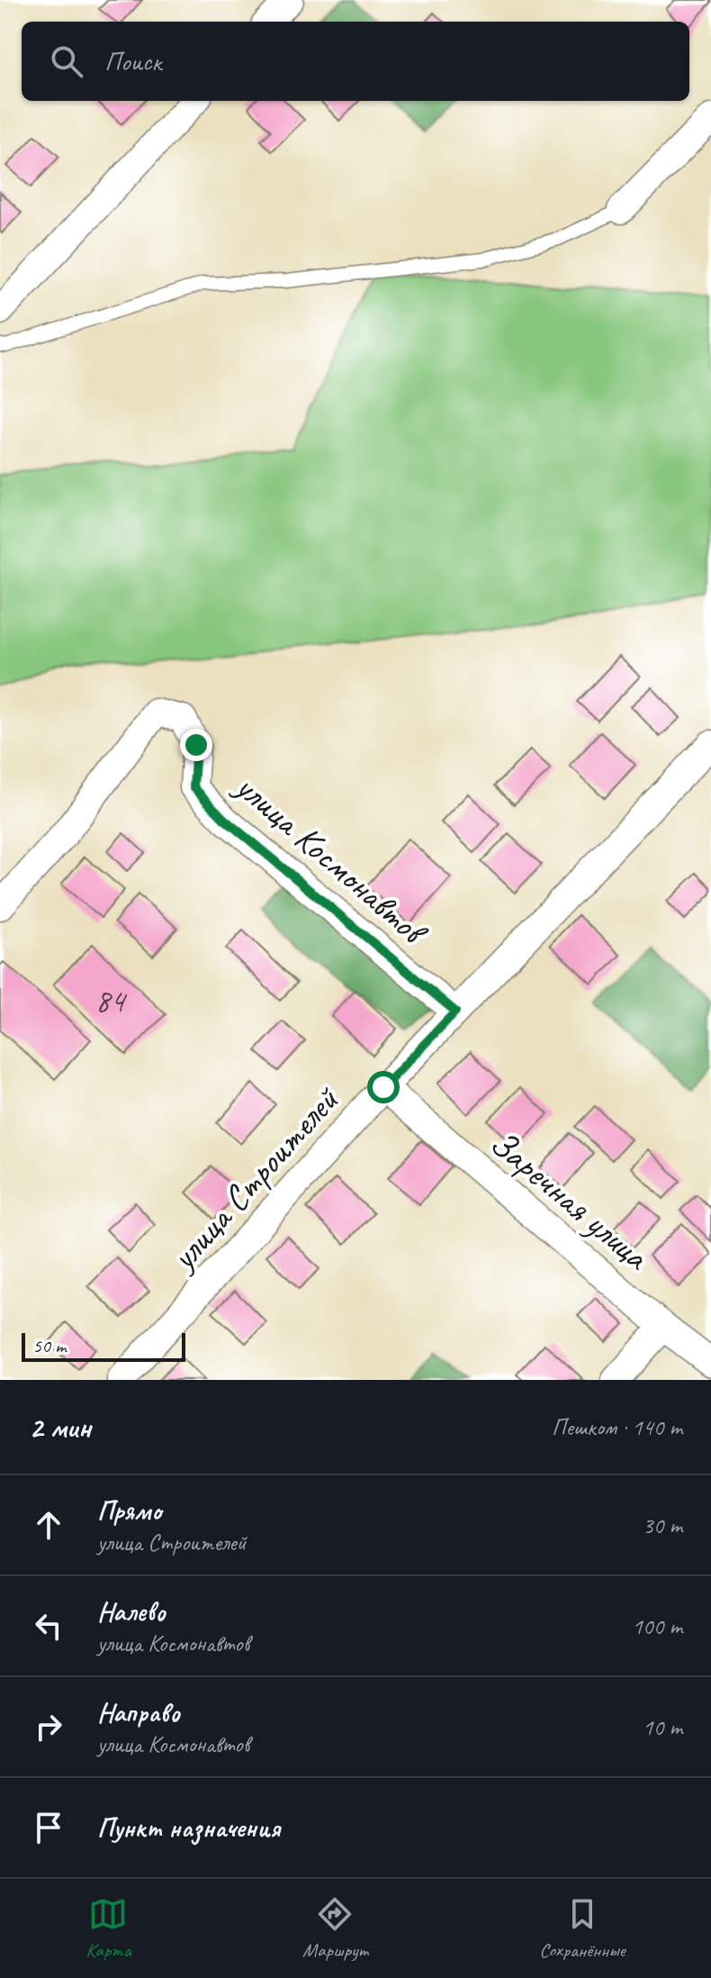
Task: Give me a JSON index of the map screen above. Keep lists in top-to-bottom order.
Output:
{
  "streets": {
    "street": ["улица Космонавтов", "улица Строителей", "Заречная улица"]
  },
  "crossings": [
    ["улица Космонавтов", "улица Строителей"],
    ["улица Строителей", "Заречная улица"]
  ],
  "house_numbers": ["84"],
  "scale_bar": "50 m",
  "page": {
    "search": "Поиск",
    "scale": "50 m",
    "heading": ["2 мин", "Пешком · 140 m"],
    "list": [
      ["Прямо", "улица Строителей", "30 m"],
      ["Налево", "улица Космонавтов", "100 m"],
      ["Направо", "улица Космонавтов", "10 m"],
      "Пункт назначения"
    ],
    "nav": ["Карта", "Маршрут", "Сохранённые"]
  }
}
